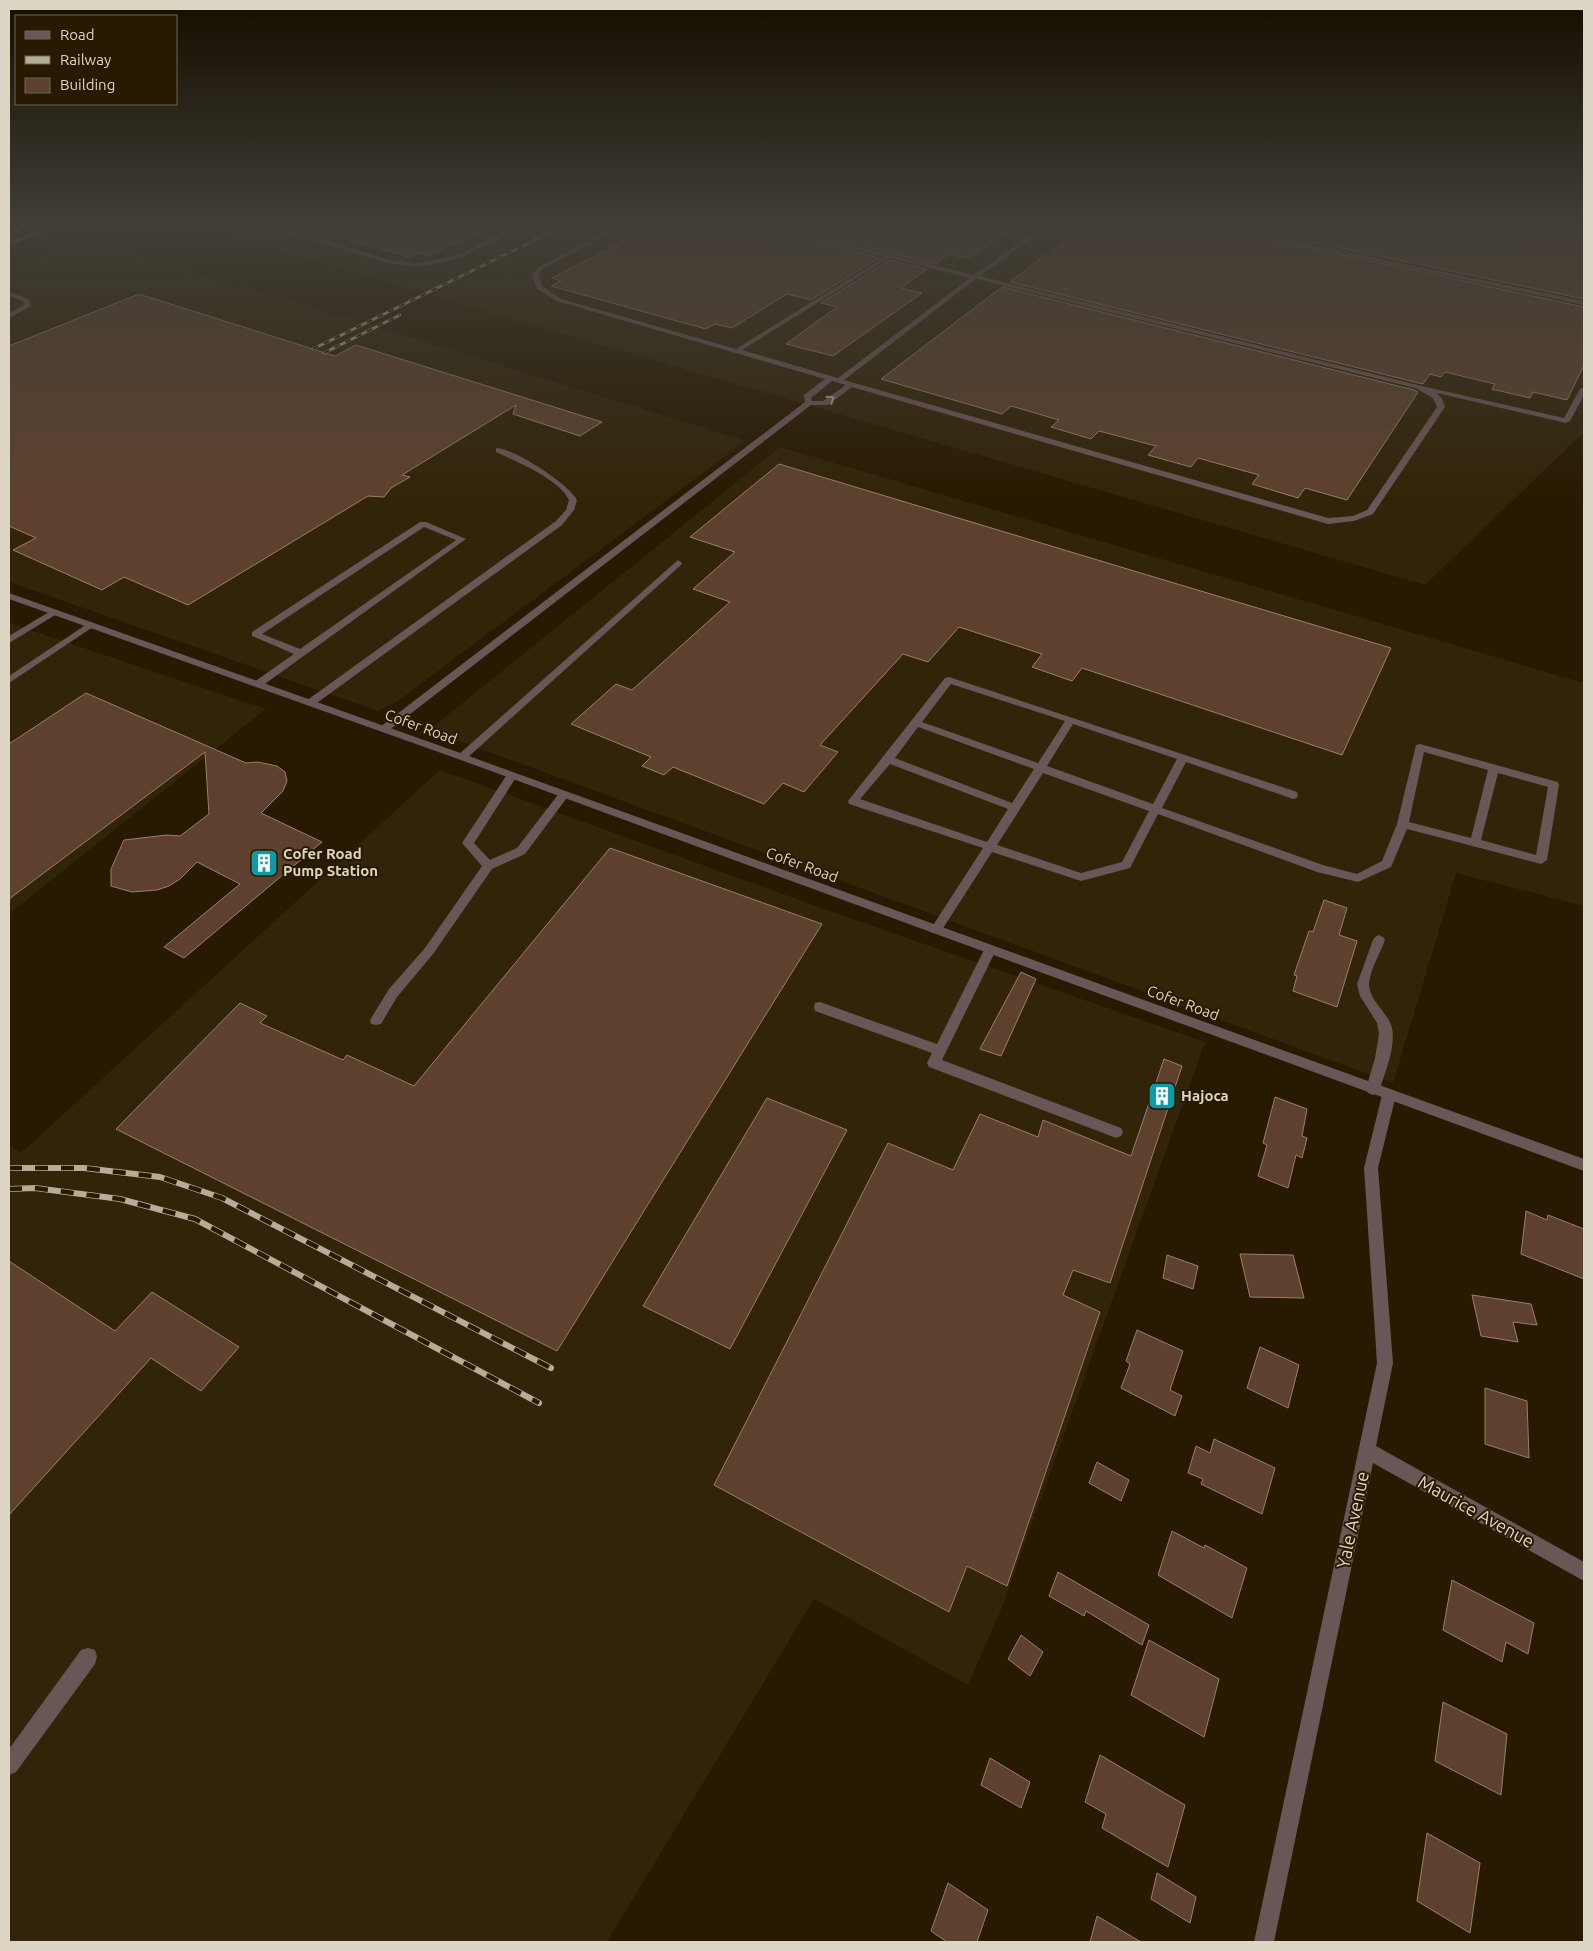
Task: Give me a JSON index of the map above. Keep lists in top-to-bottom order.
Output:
{
  "streets": {
    "street": ["Cofer Road", "Maurice Avenue", "Yale Avenue"]
  },
  "crossings": [
    ["Cofer Road", "Yale Avenue"],
    ["Maurice Avenue", "Yale Avenue"]
  ],
  "places": {
    "building": ["Cofer Road Pump Station", "Hajoca"]
  },
  "legend": ["Road", "Railway", "Building"]
}
